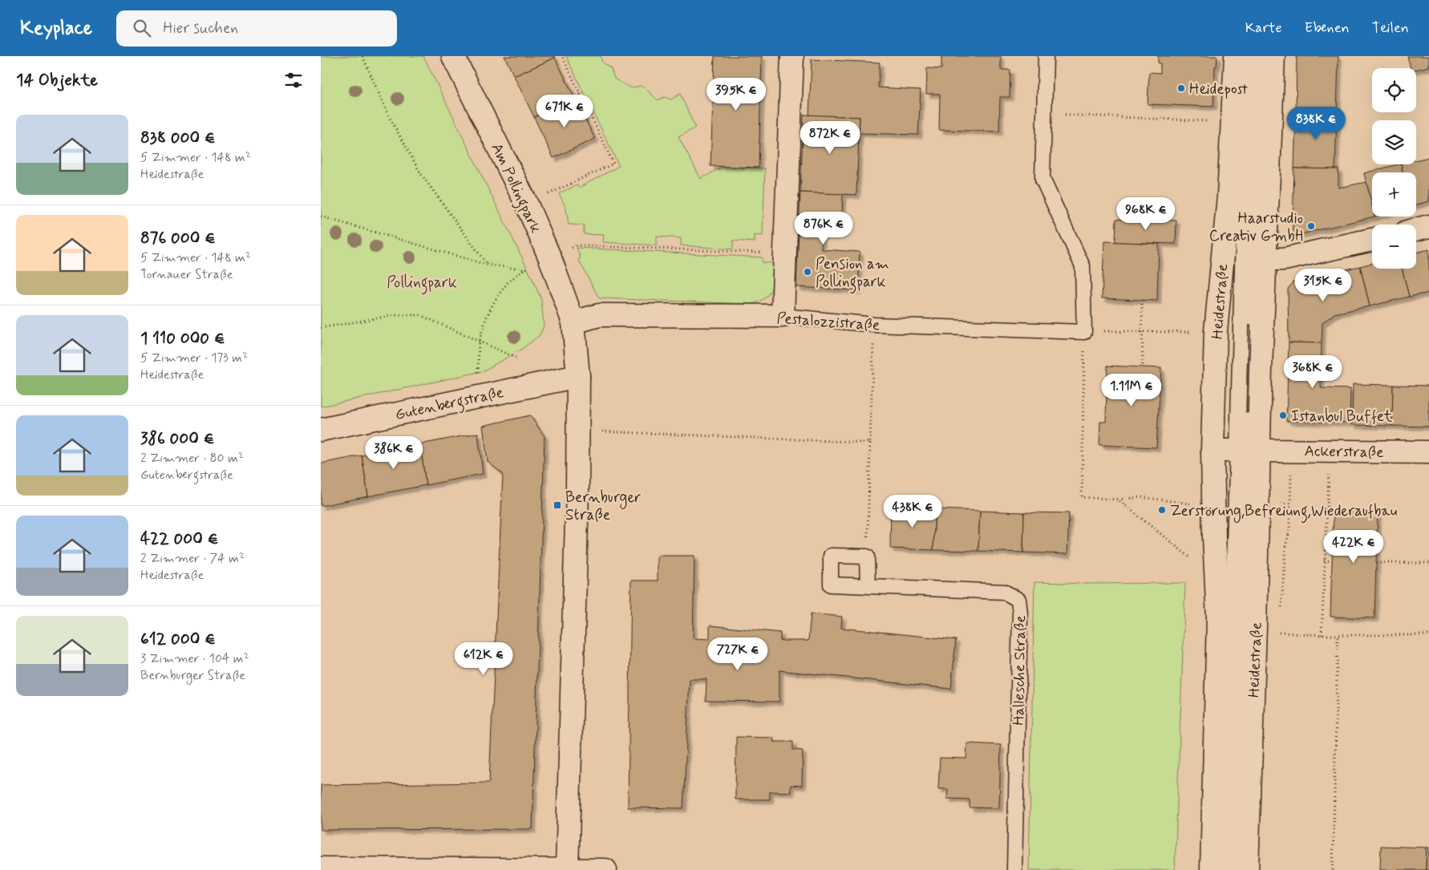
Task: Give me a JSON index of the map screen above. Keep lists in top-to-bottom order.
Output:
{
  "streets": {
    "street": [
      "Am Pollingpark",
      "Heidestraße",
      "Pestalozzistraße",
      "Gutenbergstraße",
      "Ackerstraße"
    ],
    "lane": ["Hallesche Straße"]
  },
  "crossings": [
    ["Am Pollingpark", "Pestalozzistraße"],
    ["Heidestraße", "Ackerstraße"]
  ],
  "parks": ["Pollingpark"],
  "places": {
    "other": [
      "Heidepost",
      "Haarstudio Creativ GmbH",
      "Pension am Pollingpark",
      "Istanbul Buffet",
      "Zerstörung,Befreiung,Wiederaufbau"
    ],
    "transit": ["Bernburger Straße"]
  },
  "page": {
    "header": "Keyplace",
    "search": "Hier suchen",
    "nav": ["Karte", "Ebenen", "Teilen"],
    "heading": "14 Objekte",
    "map_buttons": ["+", "−"],
    "price": [
      "395K €",
      "671K €",
      "838K €",
      "872K €",
      "968K €",
      "876K €",
      "315K €",
      "368K €",
      "1.11M €",
      "386K €",
      "438K €",
      "422K €",
      "727K €",
      "612K €"
    ],
    "list": [
      {
        "name": "838 000 €",
        "note": "5 Zimmer · 148 m² · Heidestraße"
      },
      {
        "name": "876 000 €",
        "note": "5 Zimmer · 148 m² · Tornauer Straße"
      },
      {
        "name": "1 110 000 €",
        "note": "5 Zimmer · 173 m² · Heidestraße"
      },
      {
        "name": "386 000 €",
        "note": "2 Zimmer · 80 m² · Gutenbergstraße"
      },
      {
        "name": "422 000 €",
        "note": "2 Zimmer · 74 m² · Heidestraße"
      },
      {
        "name": "612 000 €",
        "note": "3 Zimmer · 104 m² · Bernburger Straße"
      }
    ]
  }
}
